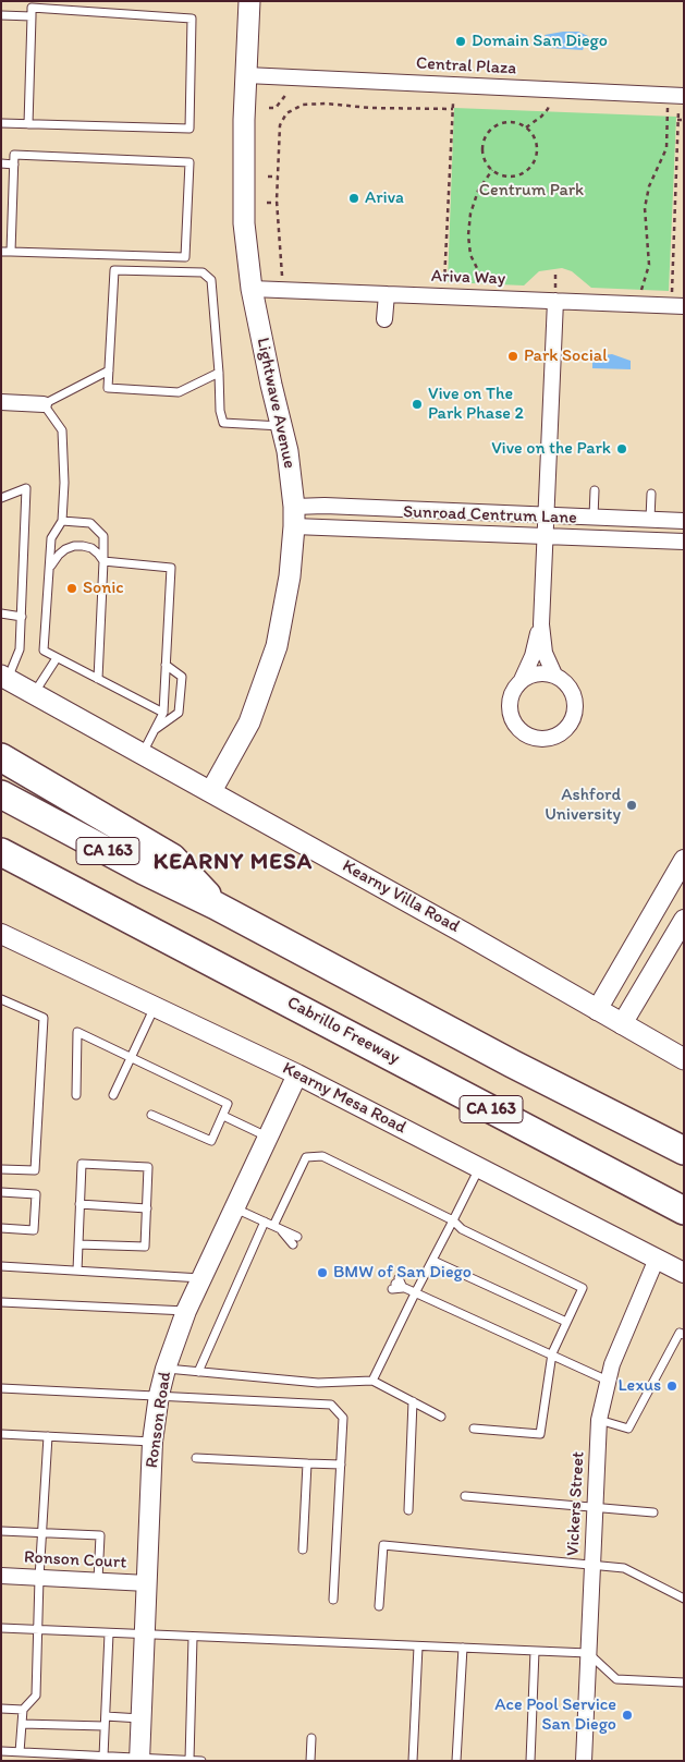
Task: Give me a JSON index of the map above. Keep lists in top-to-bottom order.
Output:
{
  "streets": {
    "highway": ["CA 163", "Cabrillo Freeway"],
    "main road": ["Lightwave Avenue", "Kearny Villa Road"],
    "street": [
      "Central Plaza",
      "Ariva Way",
      "Sunroad Centrum Lane",
      "Kearny Mesa Road",
      "Ronson Road",
      "Vickers Street",
      "Ronson Court"
    ]
  },
  "crossings": [
    ["Central Plaza", "Lightwave Avenue"],
    ["Ariva Way", "Lightwave Avenue"],
    ["Lightwave Avenue", "Sunroad Centrum Lane"],
    ["Lightwave Avenue", "Kearny Villa Road"],
    ["Kearny Mesa Road", "Ronson Road"],
    ["Kearny Mesa Road", "Vickers Street"],
    ["Ronson Road", "Ronson Court"]
  ],
  "districts": ["KEARNY MESA"],
  "parks": ["Centrum Park"],
  "places": [
    "Domain San Diego",
    "Ariva",
    "Park Social",
    "Vive on The Park Phase 2",
    "Vive on the Park",
    "Sonic",
    "Ashford University",
    "BMW of San Diego",
    "Lexus",
    "Ace Pool Service San Diego"
  ]
}
